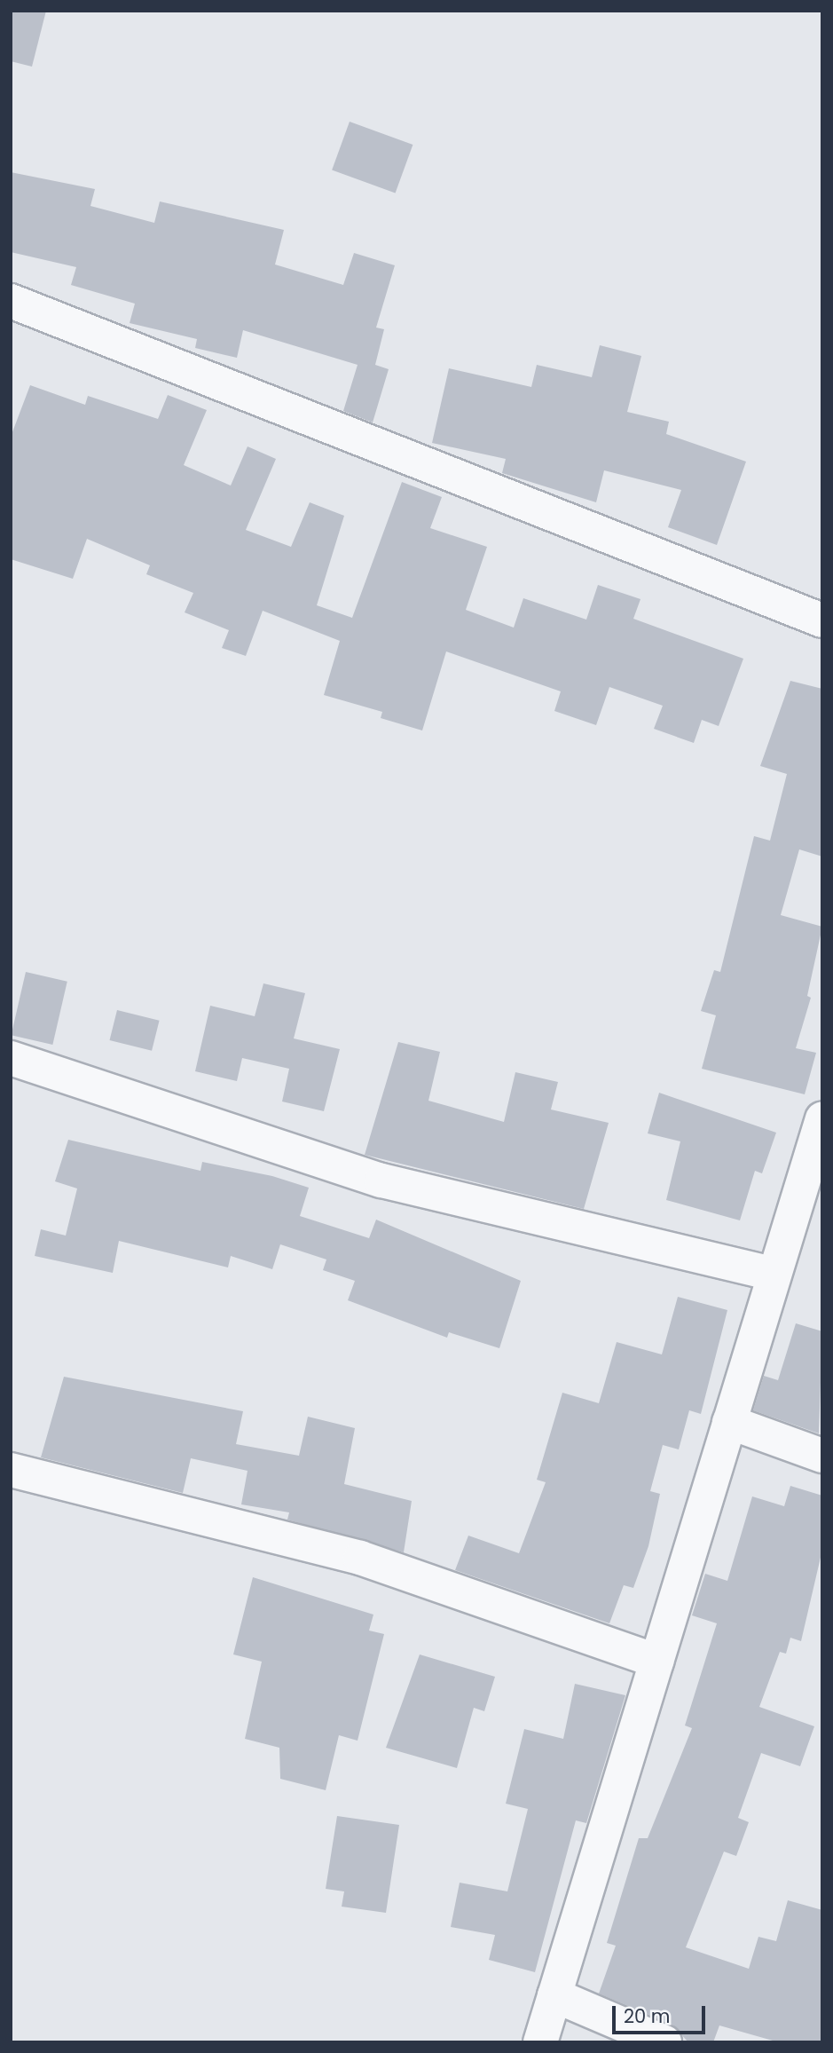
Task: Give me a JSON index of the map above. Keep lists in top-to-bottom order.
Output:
{
  "scale_bar": "20 m"
}
